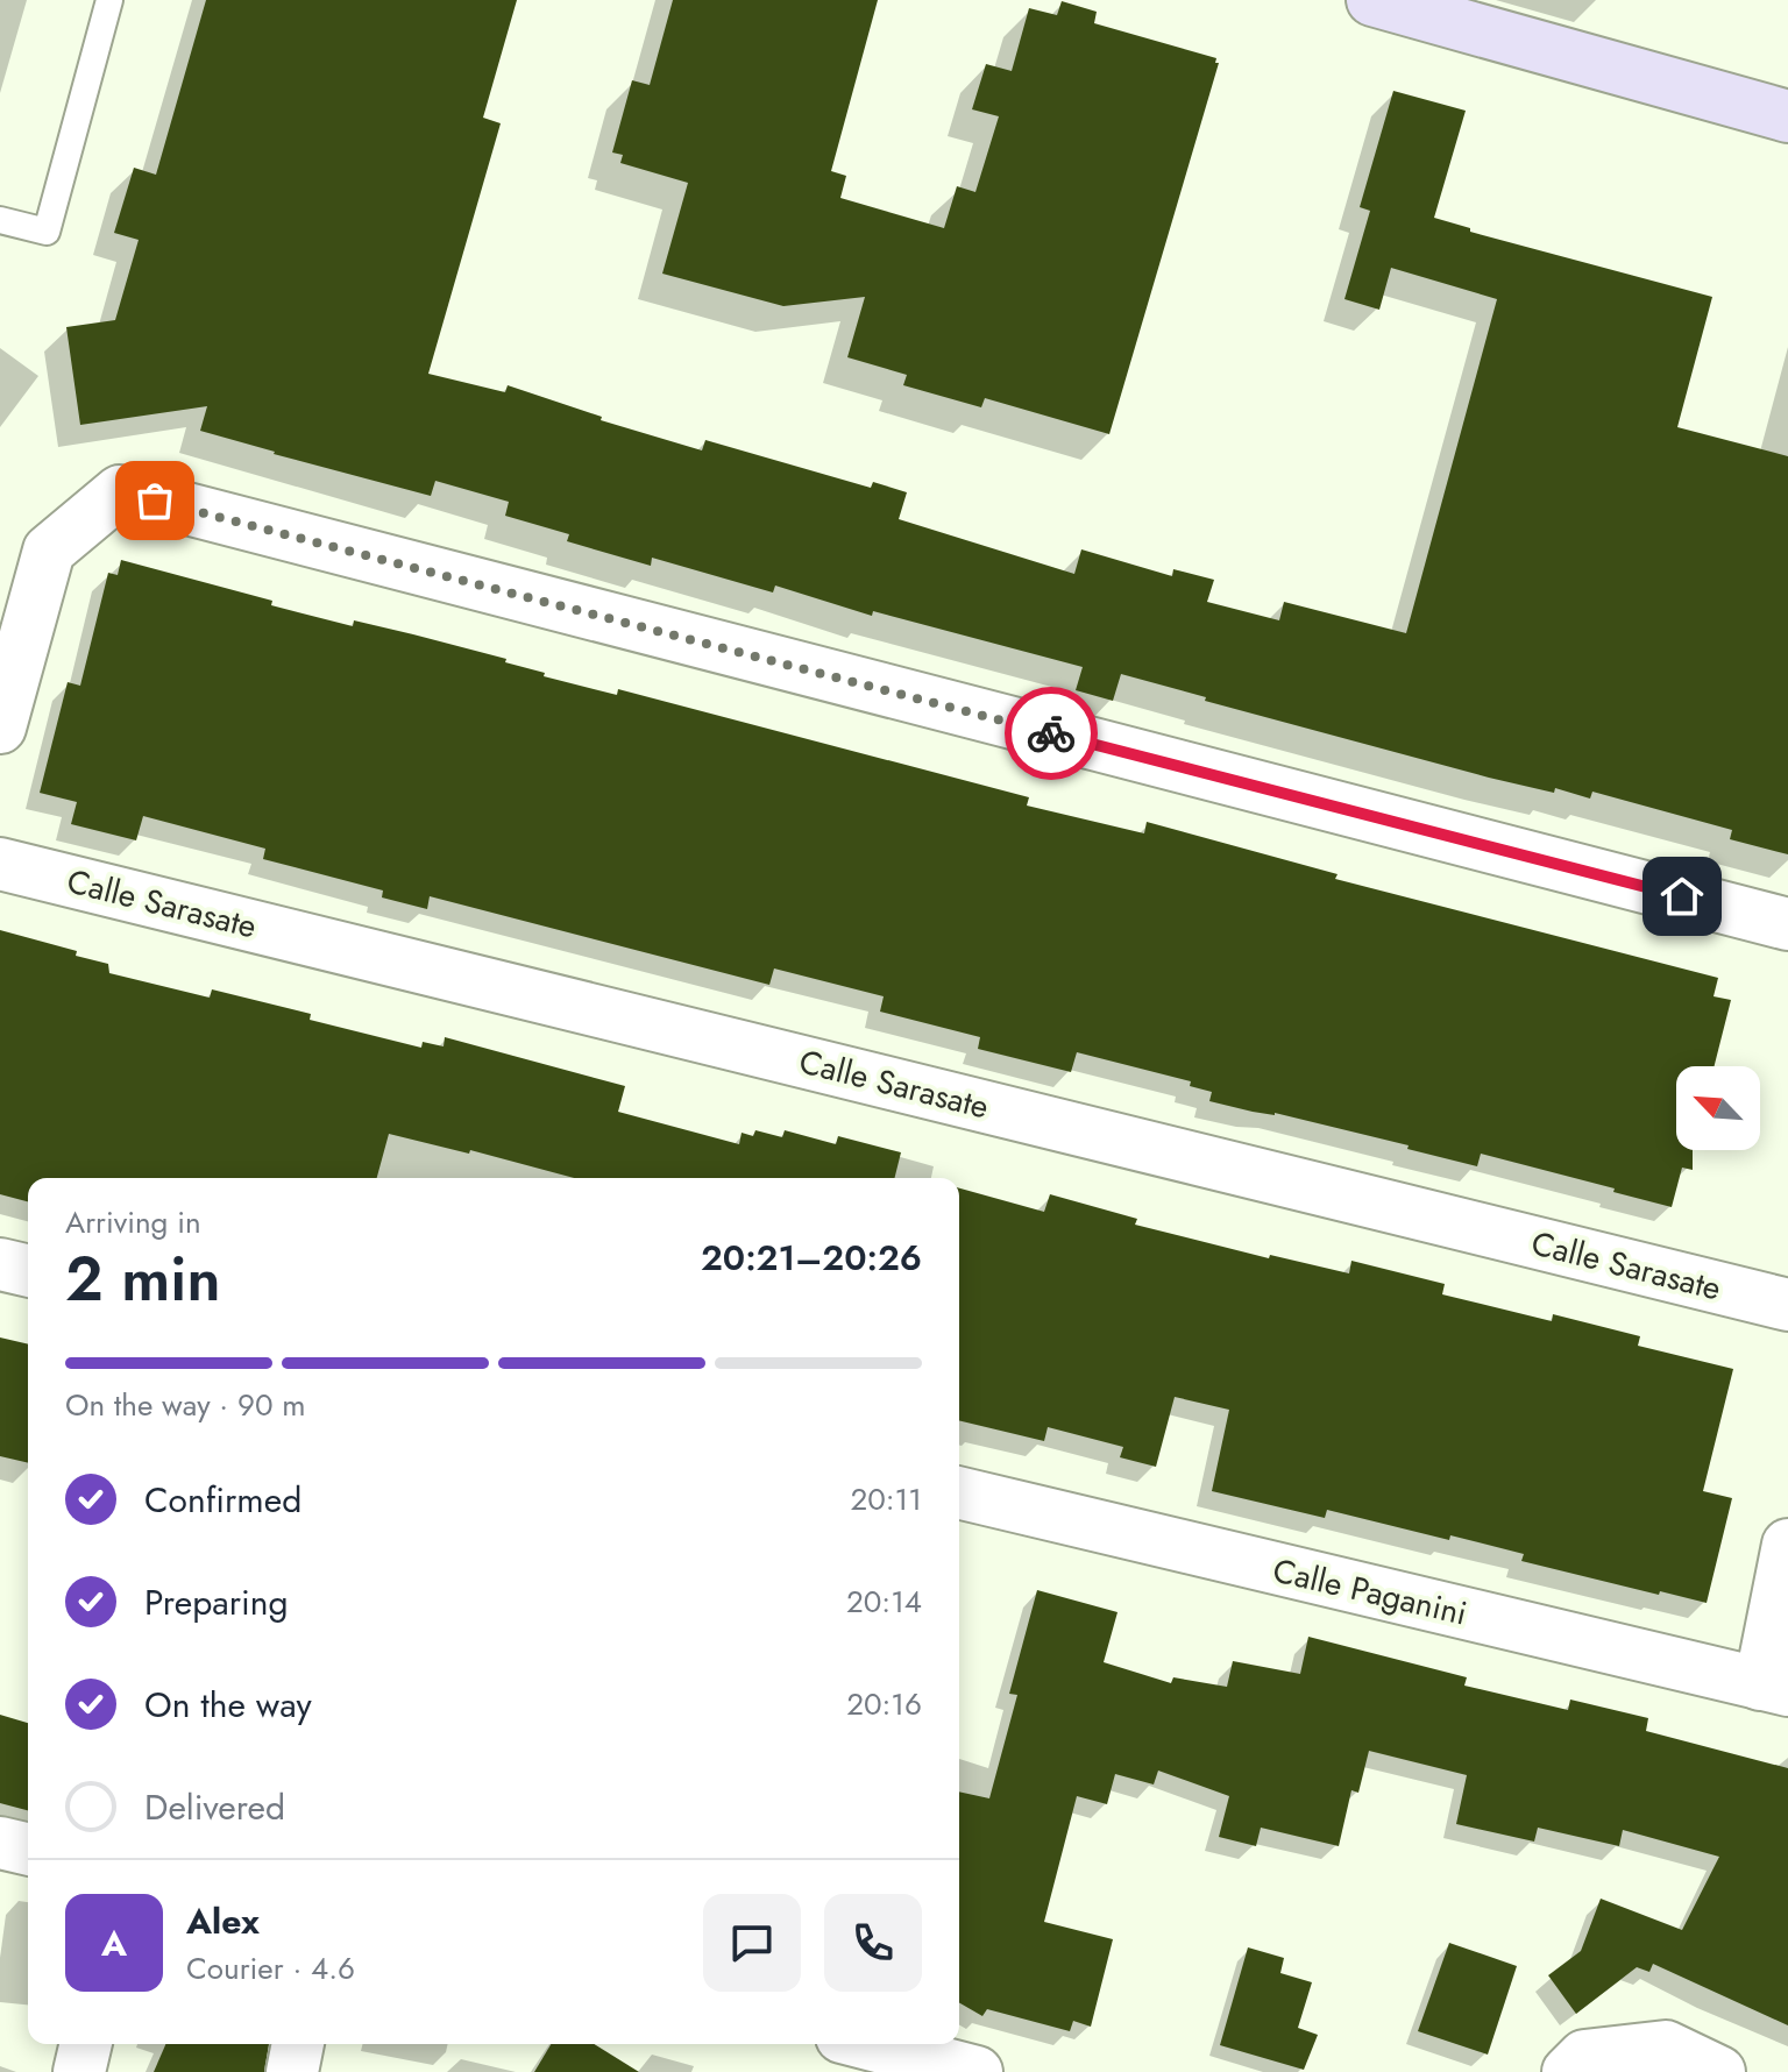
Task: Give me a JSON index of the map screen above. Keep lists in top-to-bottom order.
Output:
{
  "streets": {
    "street": ["Calle Sarasate", "Calle Paganini"]
  },
  "north": "top left",
  "page": {
    "heading": ["2 min", "Arriving in", "20:21–20:26"],
    "panel": ["Alex", "Courier · 4.6"],
    "bar": "On the way · 90 m",
    "list": [
      ["Confirmed", "20:11"],
      ["Preparing", "20:14"],
      ["On the way", "20:16"],
      "Delivered"
    ],
    "round": "A"
  }
}
